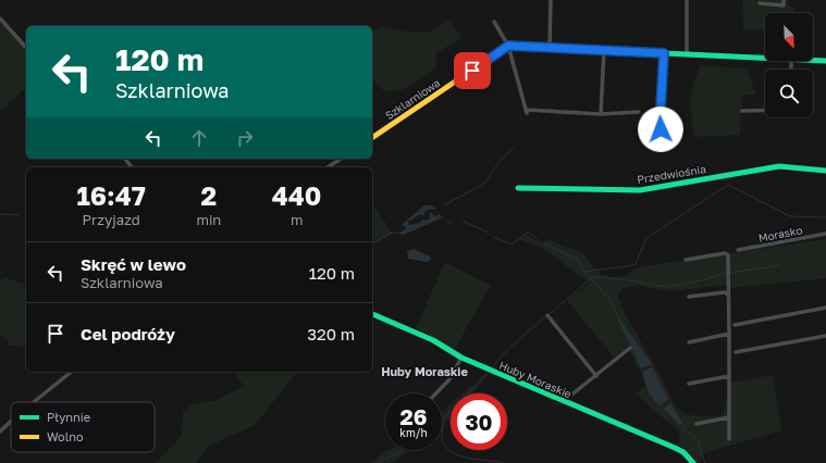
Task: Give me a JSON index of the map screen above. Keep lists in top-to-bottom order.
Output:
{
  "streets": {
    "street": [
      "Szklarniowa",
      "Przedwiośnia",
      "Morasko",
      "Huby Moraskie"
    ]
  },
  "districts": ["Huby Moraskie"],
  "legend": ["Płynnie", "Wolno"],
  "north": "bottom right",
  "page": {
    "turn": ["120 m", "Szklarniowa"],
    "eta": [
      "16:47",
      "Przyjazd",
      "2",
      "min",
      "440",
      "m"
    ],
    "list": [
      {
        "name": "Skręć w lewo",
        "note": "Szklarniowa",
        "value": "120 m"
      },
      {
        "name": "Cel podróży",
        "value": "320 m"
      }
    ],
    "speed": "26 km/h",
    "limit": "30"
  }
}
